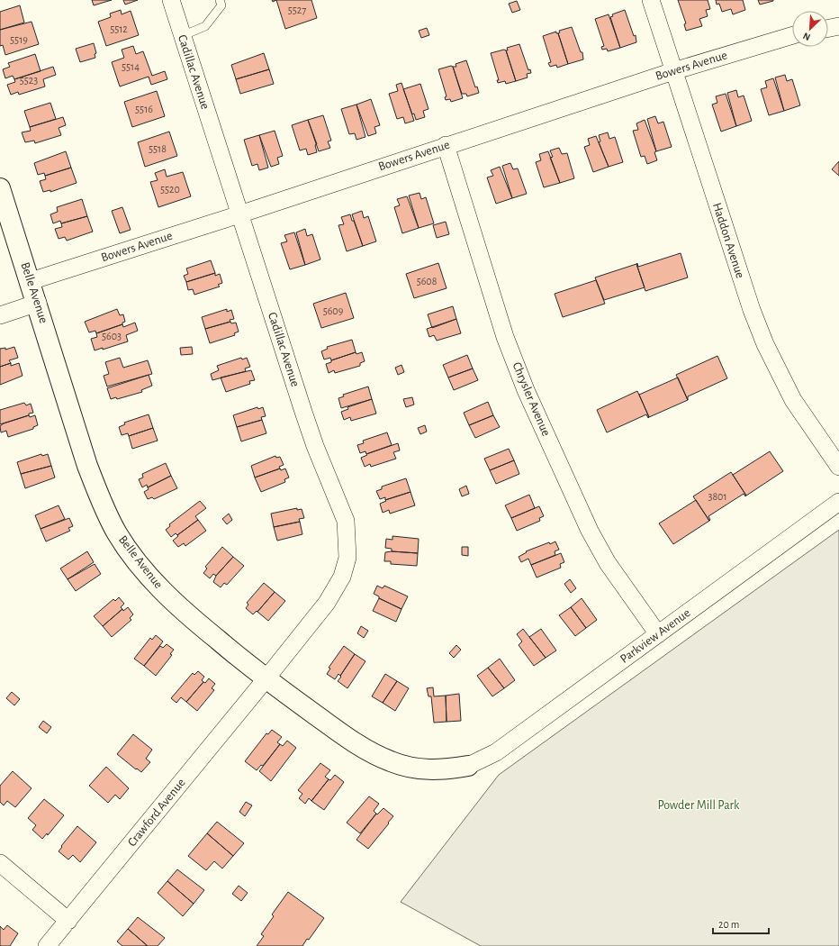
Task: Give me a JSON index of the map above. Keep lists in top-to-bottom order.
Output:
{
  "streets": {
    "street": [
      "Bowers Avenue",
      "Cadillac Avenue",
      "Haddon Avenue",
      "Belle Avenue",
      "Chrysler Avenue",
      "Parkview Avenue",
      "Crawford Avenue"
    ]
  },
  "crossings": [
    ["Bowers Avenue", "Cadillac Avenue"],
    ["Bowers Avenue", "Haddon Avenue"],
    ["Bowers Avenue", "Belle Avenue"],
    ["Bowers Avenue", "Chrysler Avenue"],
    ["Cadillac Avenue", "Belle Avenue"],
    ["Cadillac Avenue", "Crawford Avenue"],
    ["Belle Avenue", "Parkview Avenue"],
    ["Belle Avenue", "Crawford Avenue"],
    ["Chrysler Avenue", "Parkview Avenue"]
  ],
  "parks": ["Powder Mill Park"],
  "house_numbers": [
    "5527",
    "5512",
    "5519",
    "5514",
    "5523",
    "5516",
    "5518",
    "5520",
    "5608",
    "5609",
    "5603",
    "3801"
  ],
  "scale_bar": "20 m",
  "north": "bottom left"
}
